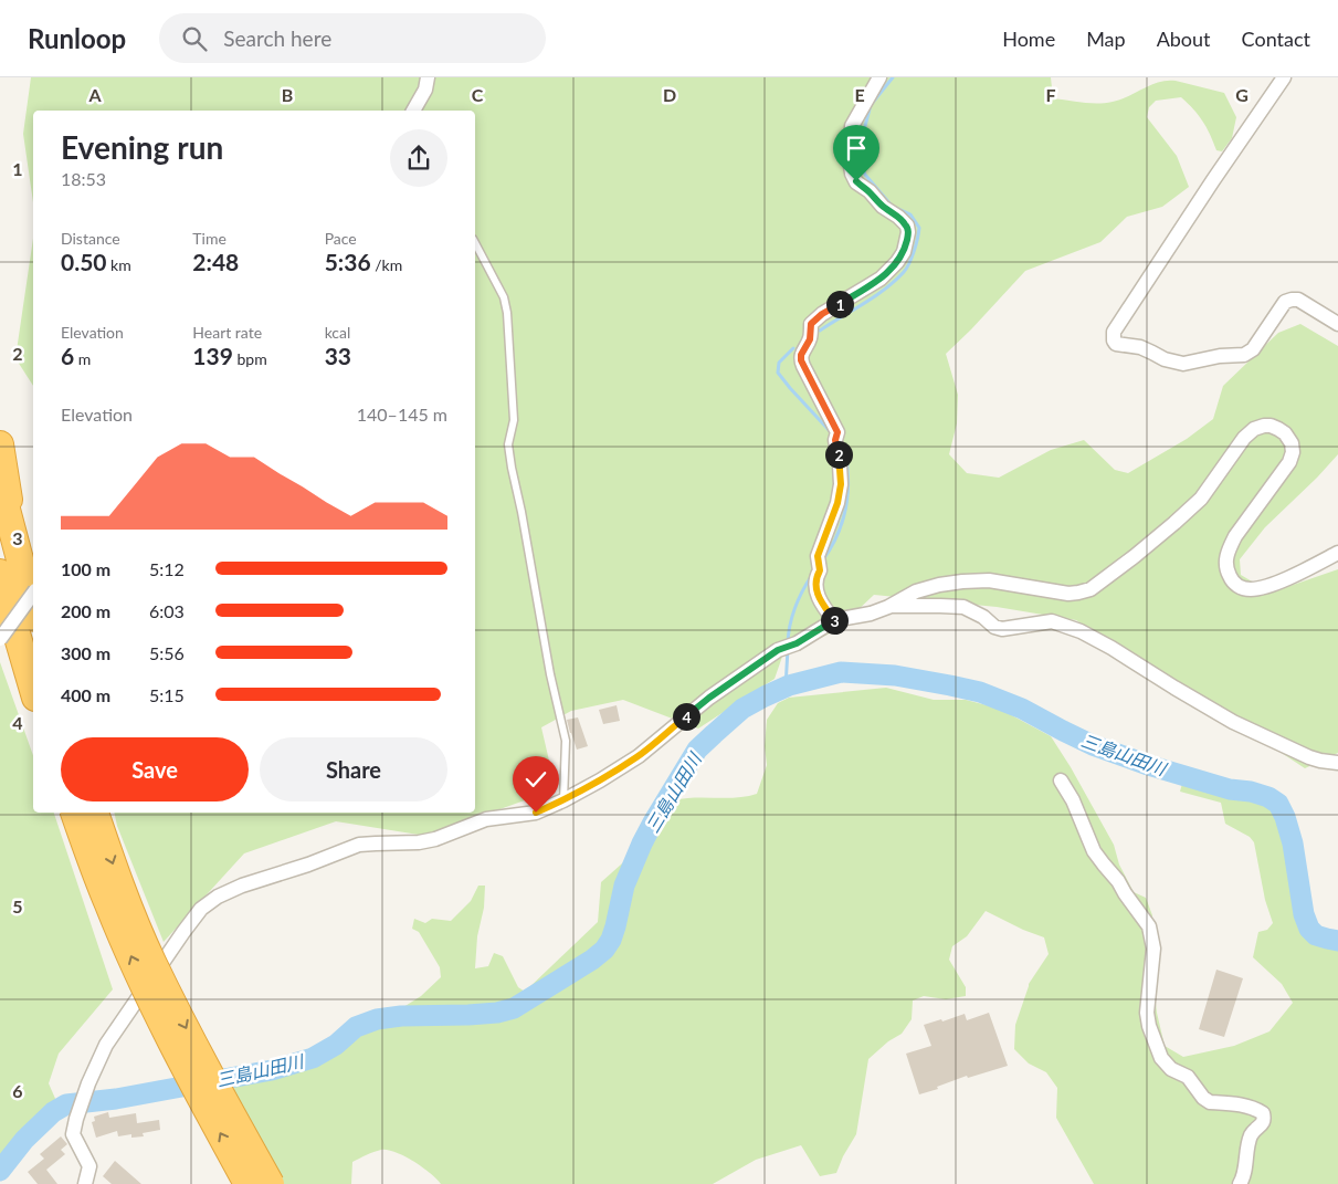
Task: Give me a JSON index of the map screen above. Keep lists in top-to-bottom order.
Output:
{
  "water": ["三島山田川"],
  "page": {
    "header": "Runloop",
    "search": "Search here",
    "nav": [
      "Home",
      "Map",
      "About",
      "Contact"
    ],
    "heading": ["Evening run", "18:53"],
    "stats": [
      ["Distance", "0.50 km"],
      ["Time", "2:48"],
      ["Pace", "5:36 /km"],
      ["Elevation", "6 m"],
      ["Heart rate", "139 bpm"],
      ["kcal", "33"]
    ],
    "pins": [
      "1",
      "2",
      "3",
      "4"
    ],
    "chart": ["Elevation", "140–145 m"],
    "list": [
      {
        "name": "100 m",
        "note": "5:12"
      },
      {
        "name": "200 m",
        "note": "6:03"
      },
      {
        "name": "300 m",
        "note": "5:56"
      },
      {
        "name": "400 m",
        "note": "5:15"
      }
    ],
    "buttons": ["Save", "Share"]
  },
  "grid": {
    "columns": [
      "A",
      "B",
      "C",
      "D",
      "E",
      "F",
      "G"
    ],
    "rows": [
      "1",
      "2",
      "3",
      "4",
      "5",
      "6"
    ]
  }
}
